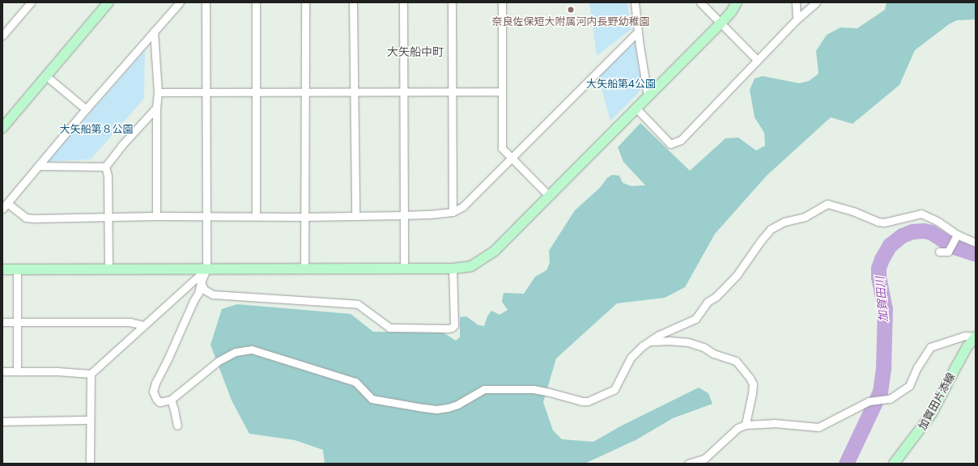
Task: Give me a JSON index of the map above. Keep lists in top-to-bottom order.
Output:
{
  "streets": {
    "street": ["加賀田片添線"]
  },
  "districts": ["大矢船中町"],
  "water": ["加賀田川"],
  "parks": ["大矢船第4公園", "大矢船第８公園"],
  "places": ["奈良佐保短大附属河内長野幼稚園"]
}
